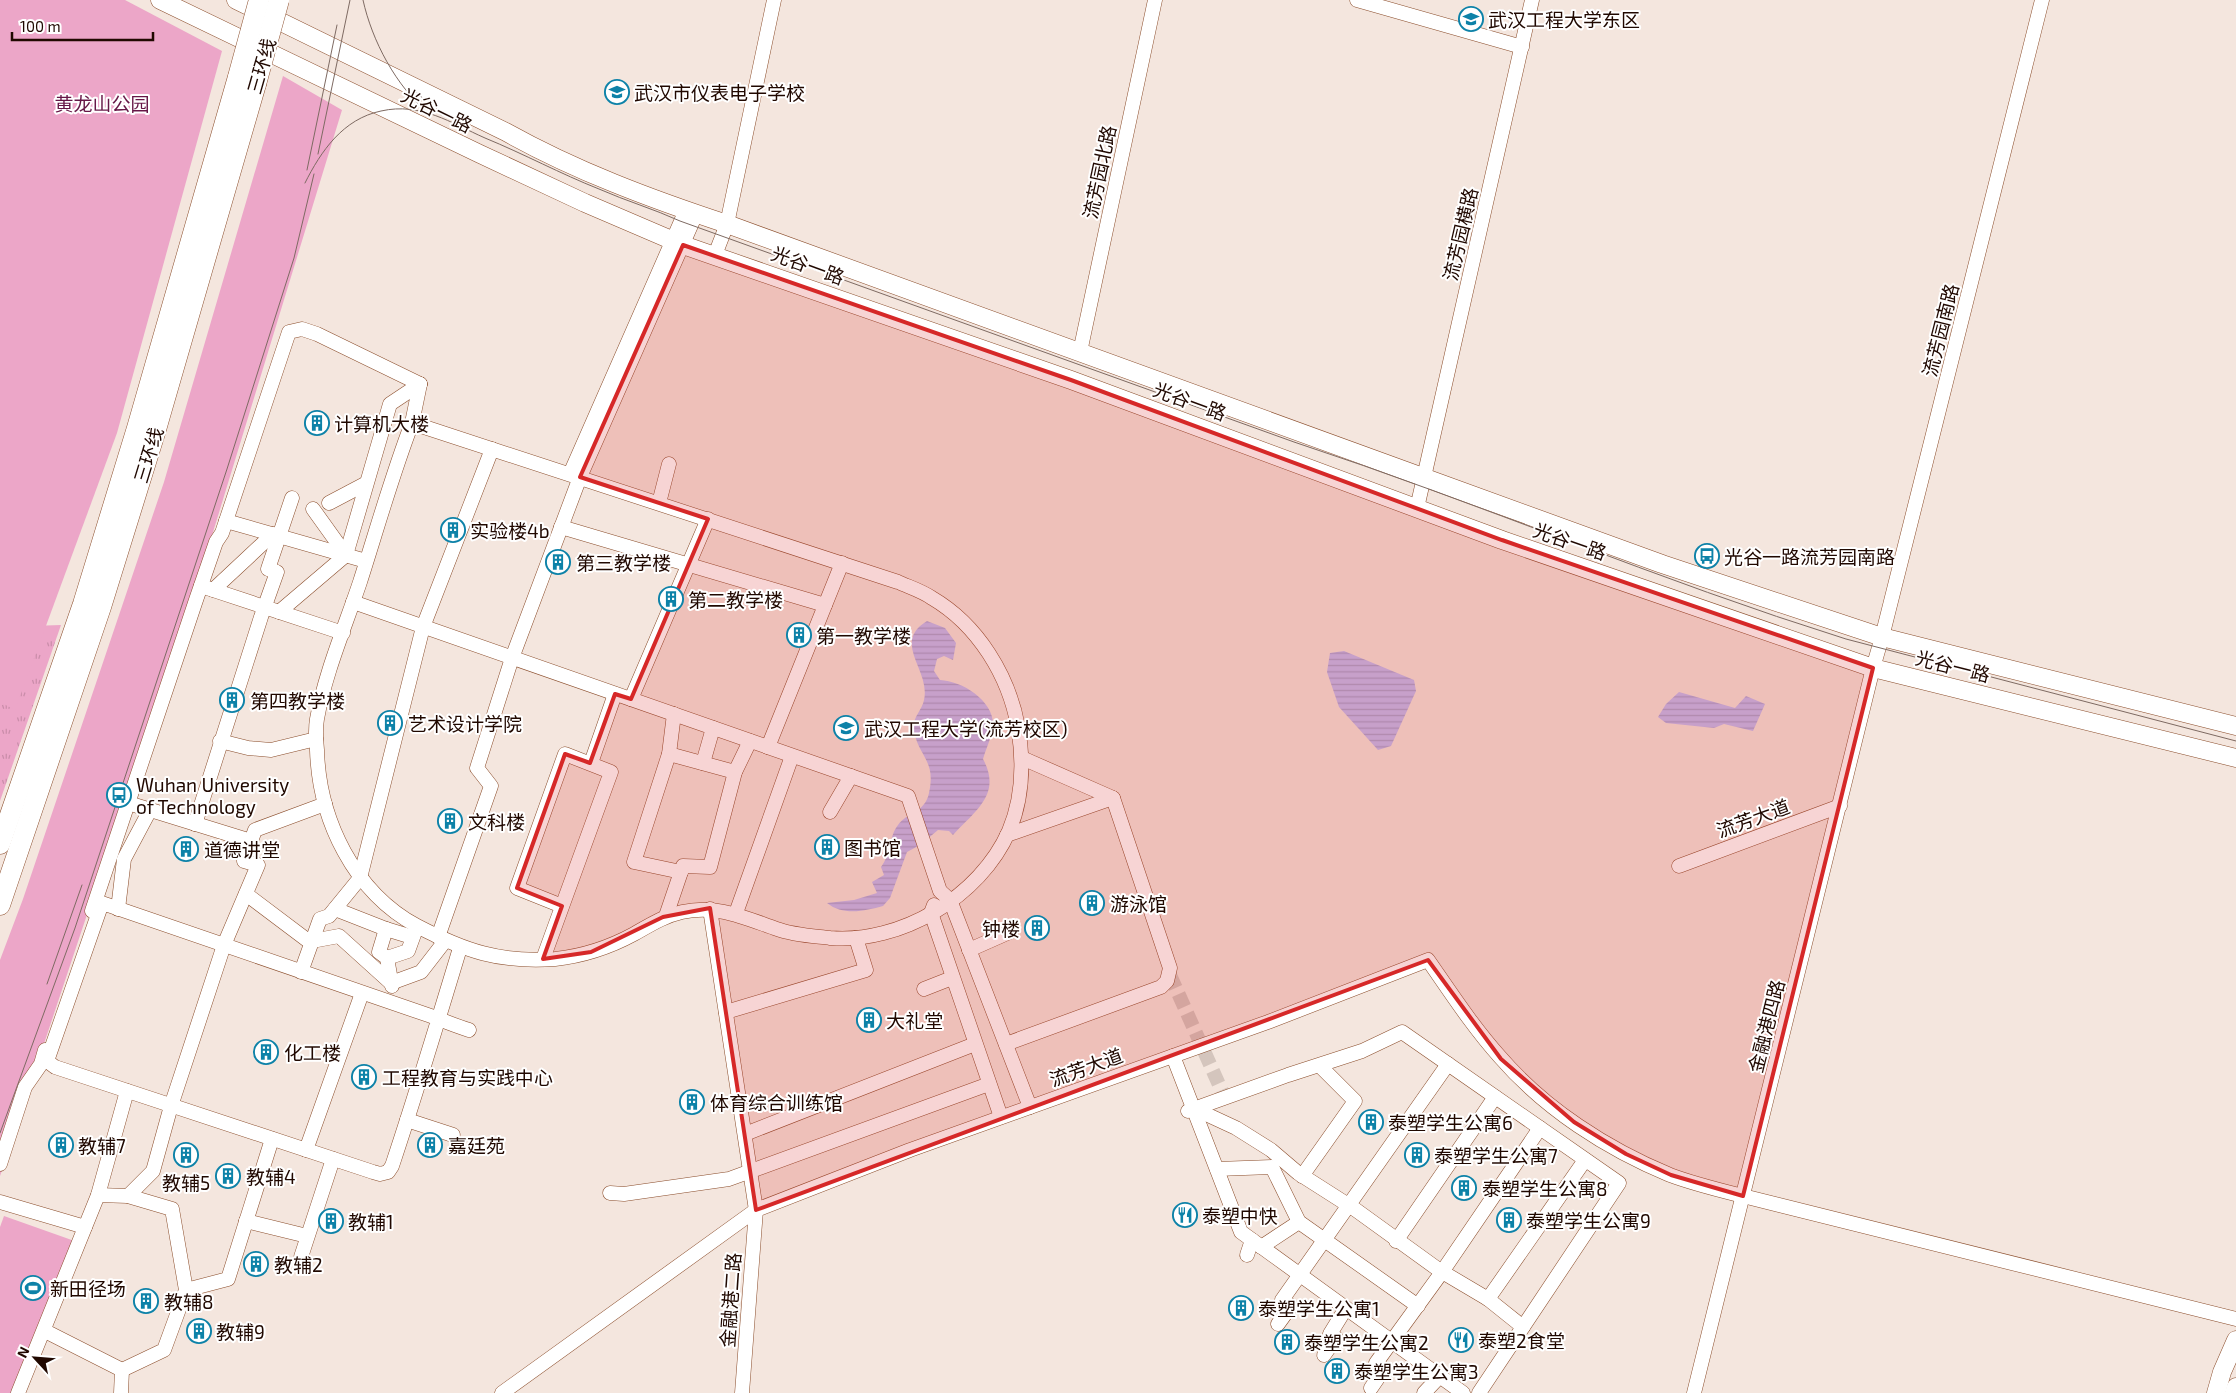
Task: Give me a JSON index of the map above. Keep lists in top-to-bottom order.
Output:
{
  "streets": {
    "highway": ["三环线"],
    "main road": ["光谷一路"],
    "street": [
      "流芳园北路",
      "流芳园横路",
      "流芳园南路",
      "流芳大道",
      "金融港四路",
      "金融港二路"
    ]
  },
  "crossings": [
    ["光谷一路", "流芳园北路"],
    ["光谷一路", "流芳园横路"],
    ["光谷一路", "流芳园南路"],
    ["光谷一路", "金融港四路"],
    ["流芳园南路", "金融港四路"],
    ["流芳大道", "金融港四路"],
    ["流芳大道", "金融港二路"]
  ],
  "parks": ["黄龙山公园"],
  "places": {
    "school or university": ["武汉工程大学东区", "武汉市仪表电子学校", "武汉工程大学(流芳校区)"],
    "building": [
      "计算机大楼",
      "实验楼4b",
      "第三教学楼",
      "第二教学楼",
      "第一教学楼",
      "第四教学楼",
      "艺术设计学院",
      "文科楼",
      "图书馆",
      "道德讲堂",
      "游泳馆",
      "钟楼",
      "大礼堂",
      "化工楼",
      "工程教育与实践中心",
      "体育综合训练馆",
      "泰塑学生公寓6",
      "教辅7",
      "嘉廷苑",
      "教辅5",
      "泰塑学生公寓7",
      "教辅4",
      "泰塑学生公寓8",
      "泰塑学生公寓9",
      "教辅1",
      "教辅2",
      "教辅8",
      "泰塑学生公寓1",
      "教辅9",
      "泰塑学生公寓2",
      "泰塑学生公寓3"
    ],
    "bus stop": ["光谷一路流芳园南路", "Wuhan University of Technology"],
    "restaurant": ["泰塑中快", "泰塑2食堂"],
    "sports": ["新田径场"]
  },
  "scale_bar": "100 m",
  "north": "top left"
}
